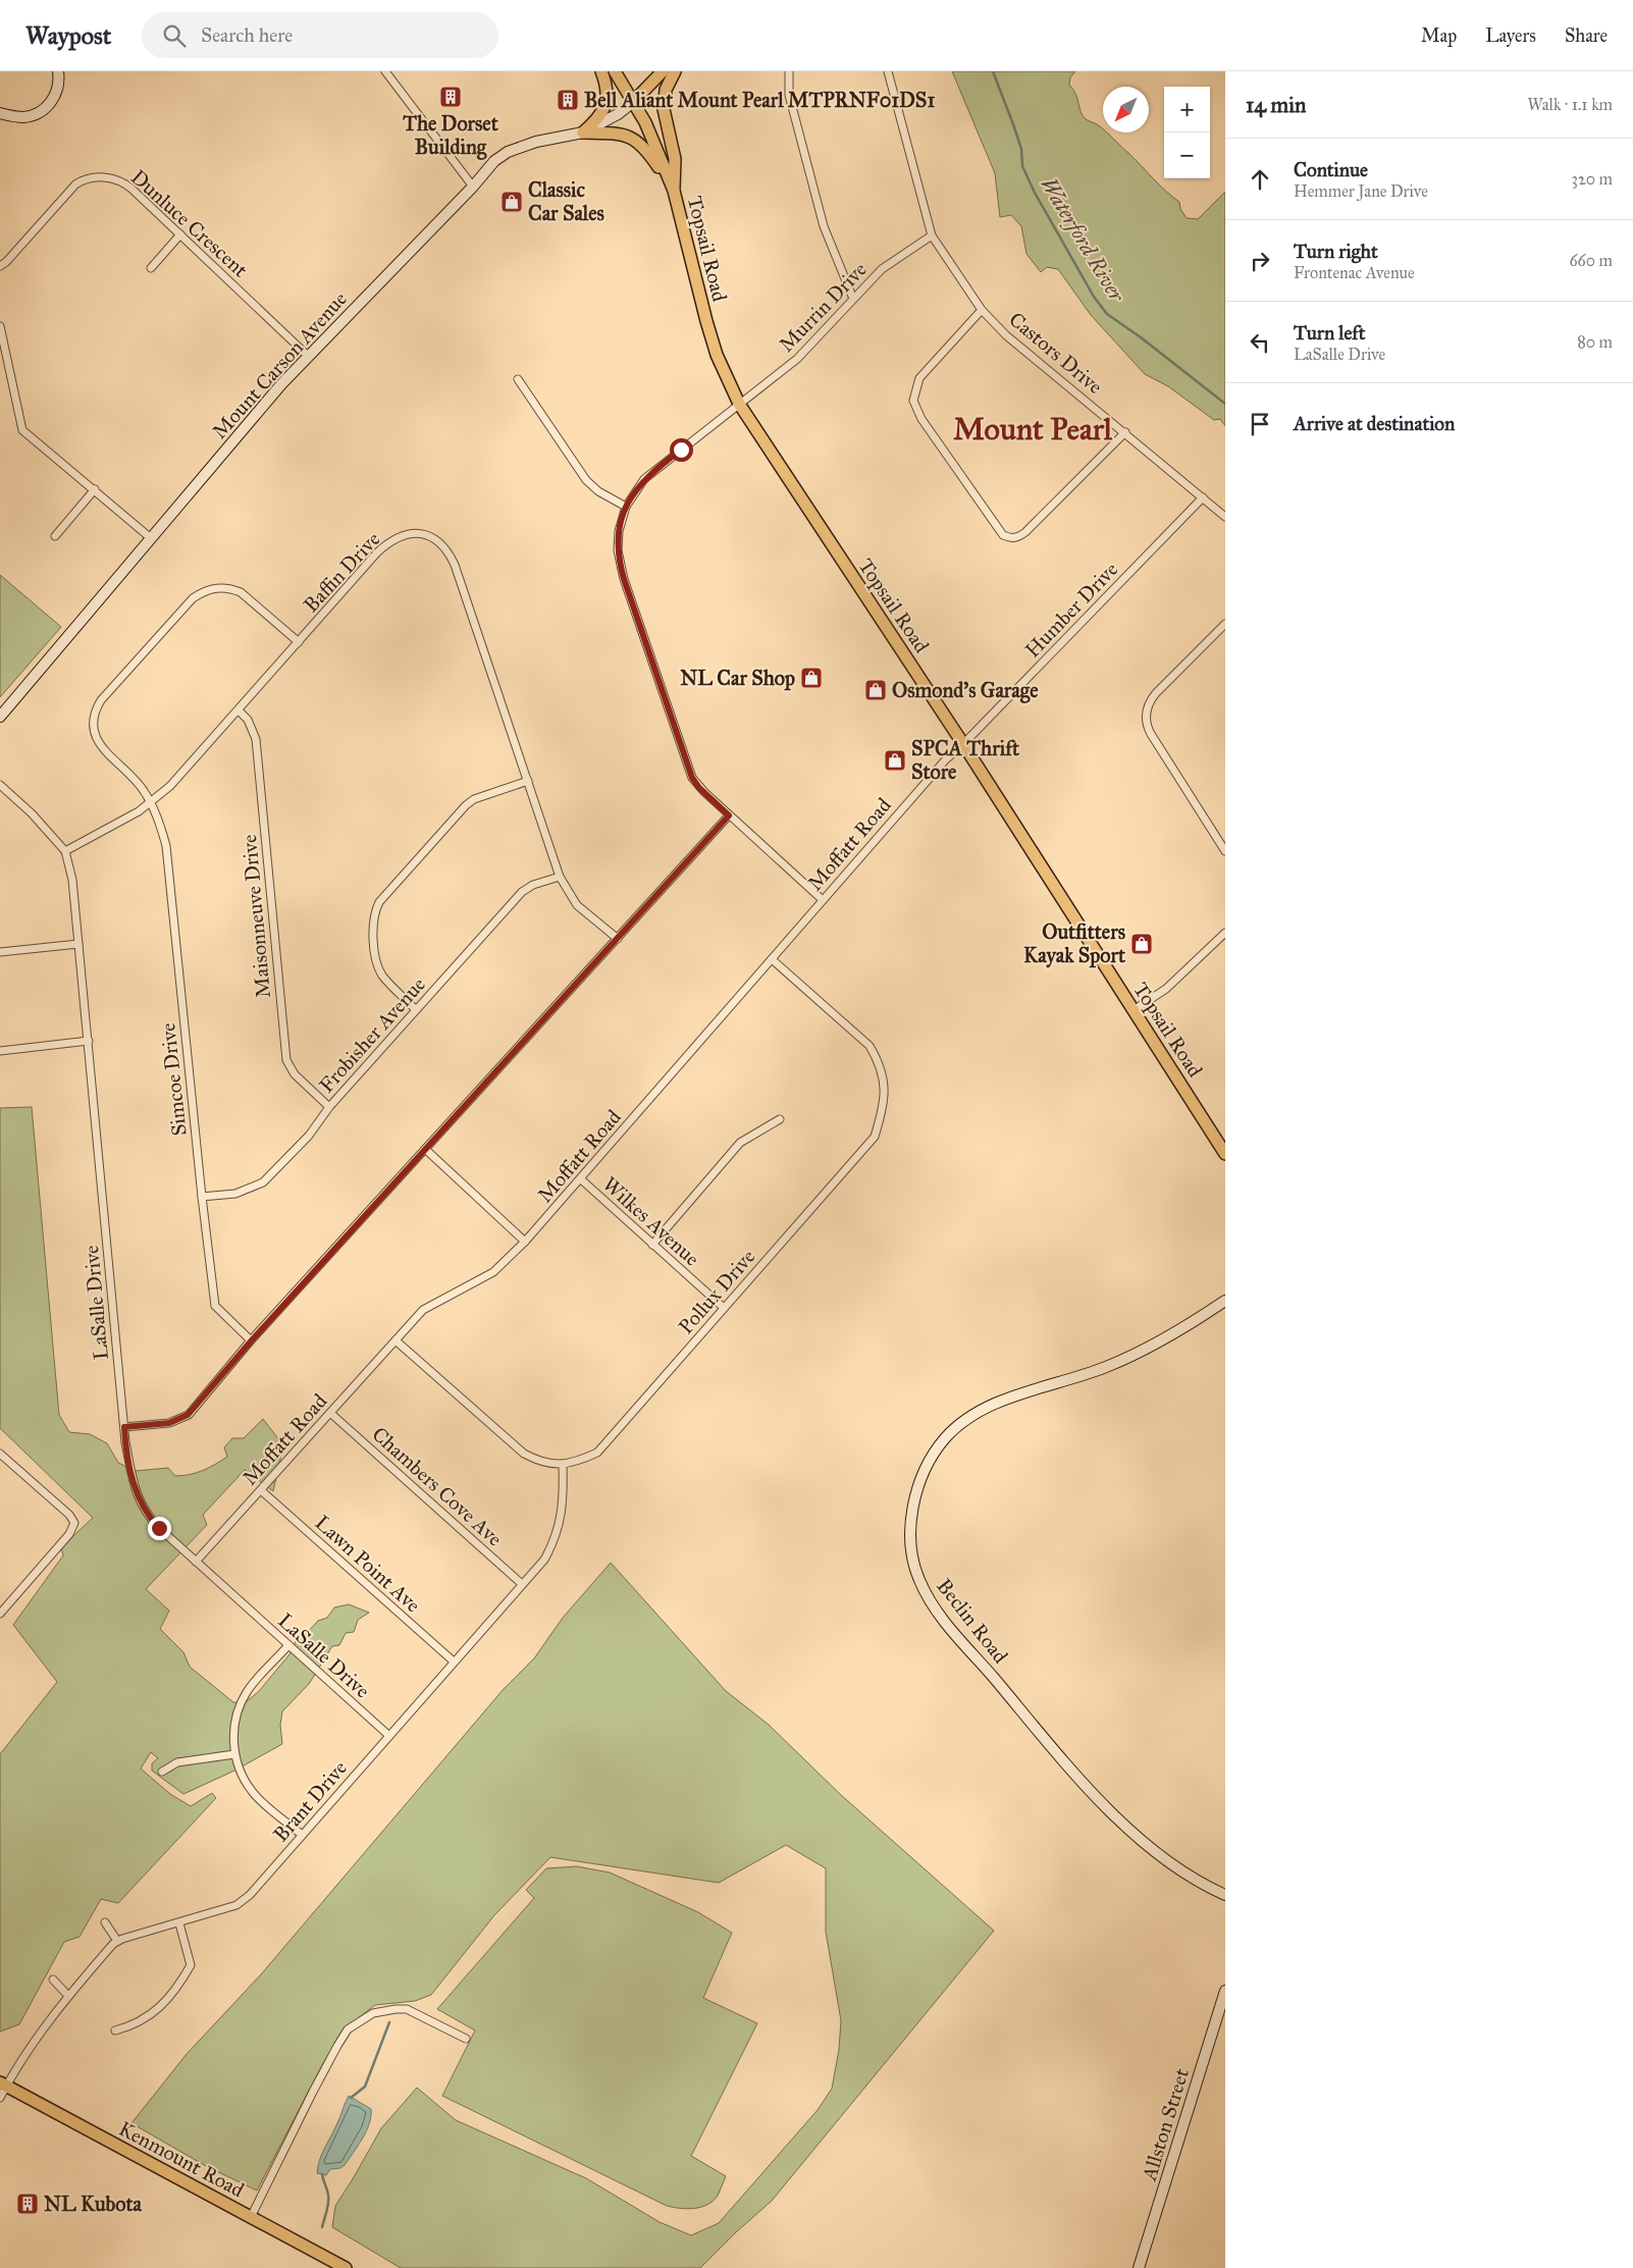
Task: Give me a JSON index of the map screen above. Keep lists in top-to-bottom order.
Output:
{
  "streets": {
    "main road": ["Topsail Road", "Kenmount Road"],
    "street": [
      "Dunluce Crescent",
      "Murrin Drive",
      "Castors Drive",
      "Mount Carson Avenue",
      "Baffin Drive",
      "Humber Drive",
      "Moffatt Road",
      "Maisonneuve Drive",
      "Frobisher Avenue",
      "Simcoe Drive",
      "Wilkes Avenue",
      "Pollux Drive",
      "LaSalle Drive",
      "Chambers Cove Ave",
      "Lawn Point Ave",
      "Beclin Road",
      "Brant Drive",
      "Allston Street"
    ]
  },
  "crossings": [
    ["Dunluce Crescent", "Mount Carson Avenue"],
    ["Topsail Road", "Murrin Drive"],
    ["Topsail Road", "Mount Carson Avenue"],
    ["Topsail Road", "Humber Drive"],
    ["Topsail Road", "Moffatt Road"],
    ["Murrin Drive", "Castors Drive"],
    ["Murrin Drive", "Moffatt Road"],
    ["Castors Drive", "Humber Drive"],
    ["Baffin Drive", "Maisonneuve Drive"],
    ["Baffin Drive", "Frobisher Avenue"],
    ["Baffin Drive", "Simcoe Drive"],
    ["Baffin Drive", "LaSalle Drive"],
    ["Humber Drive", "Moffatt Road"],
    ["Moffatt Road", "Wilkes Avenue"],
    ["Moffatt Road", "Pollux Drive"],
    ["Moffatt Road", "LaSalle Drive"],
    ["Moffatt Road", "Chambers Cove Ave"],
    ["Moffatt Road", "Lawn Point Ave"],
    ["Maisonneuve Drive", "Frobisher Avenue"],
    ["Frobisher Avenue", "Simcoe Drive"],
    ["Wilkes Avenue", "Pollux Drive"],
    ["Pollux Drive", "Brant Drive"],
    ["LaSalle Drive", "Brant Drive"],
    ["Chambers Cove Ave", "Brant Drive"],
    ["Lawn Point Ave", "Brant Drive"]
  ],
  "districts": ["Mount Pearl"],
  "water": ["Waterford River"],
  "places": {
    "building": ["The Dorset Building", "Bell Aliant Mount Pearl MTPRNF01DS1", "NL Kubota"],
    "shop": [
      "Classic Car Sales",
      "NL Car Shop",
      "Osmond's Garage",
      "SPCA Thrift Store",
      "Outfitters Kayak Sport"
    ]
  },
  "north": "bottom left",
  "page": {
    "header": "Waypost",
    "search": "Search here",
    "nav": ["Map", "Layers", "Share"],
    "heading": ["14 min", "Walk · 1.1 km"],
    "map_buttons": ["+", "−"],
    "list": [
      ["Continue", "Hemmer Jane Drive", "320 m"],
      ["Turn right", "Frontenac Avenue", "660 m"],
      ["Turn left", "LaSalle Drive", "80 m"],
      "Arrive at destination"
    ]
  }
}
